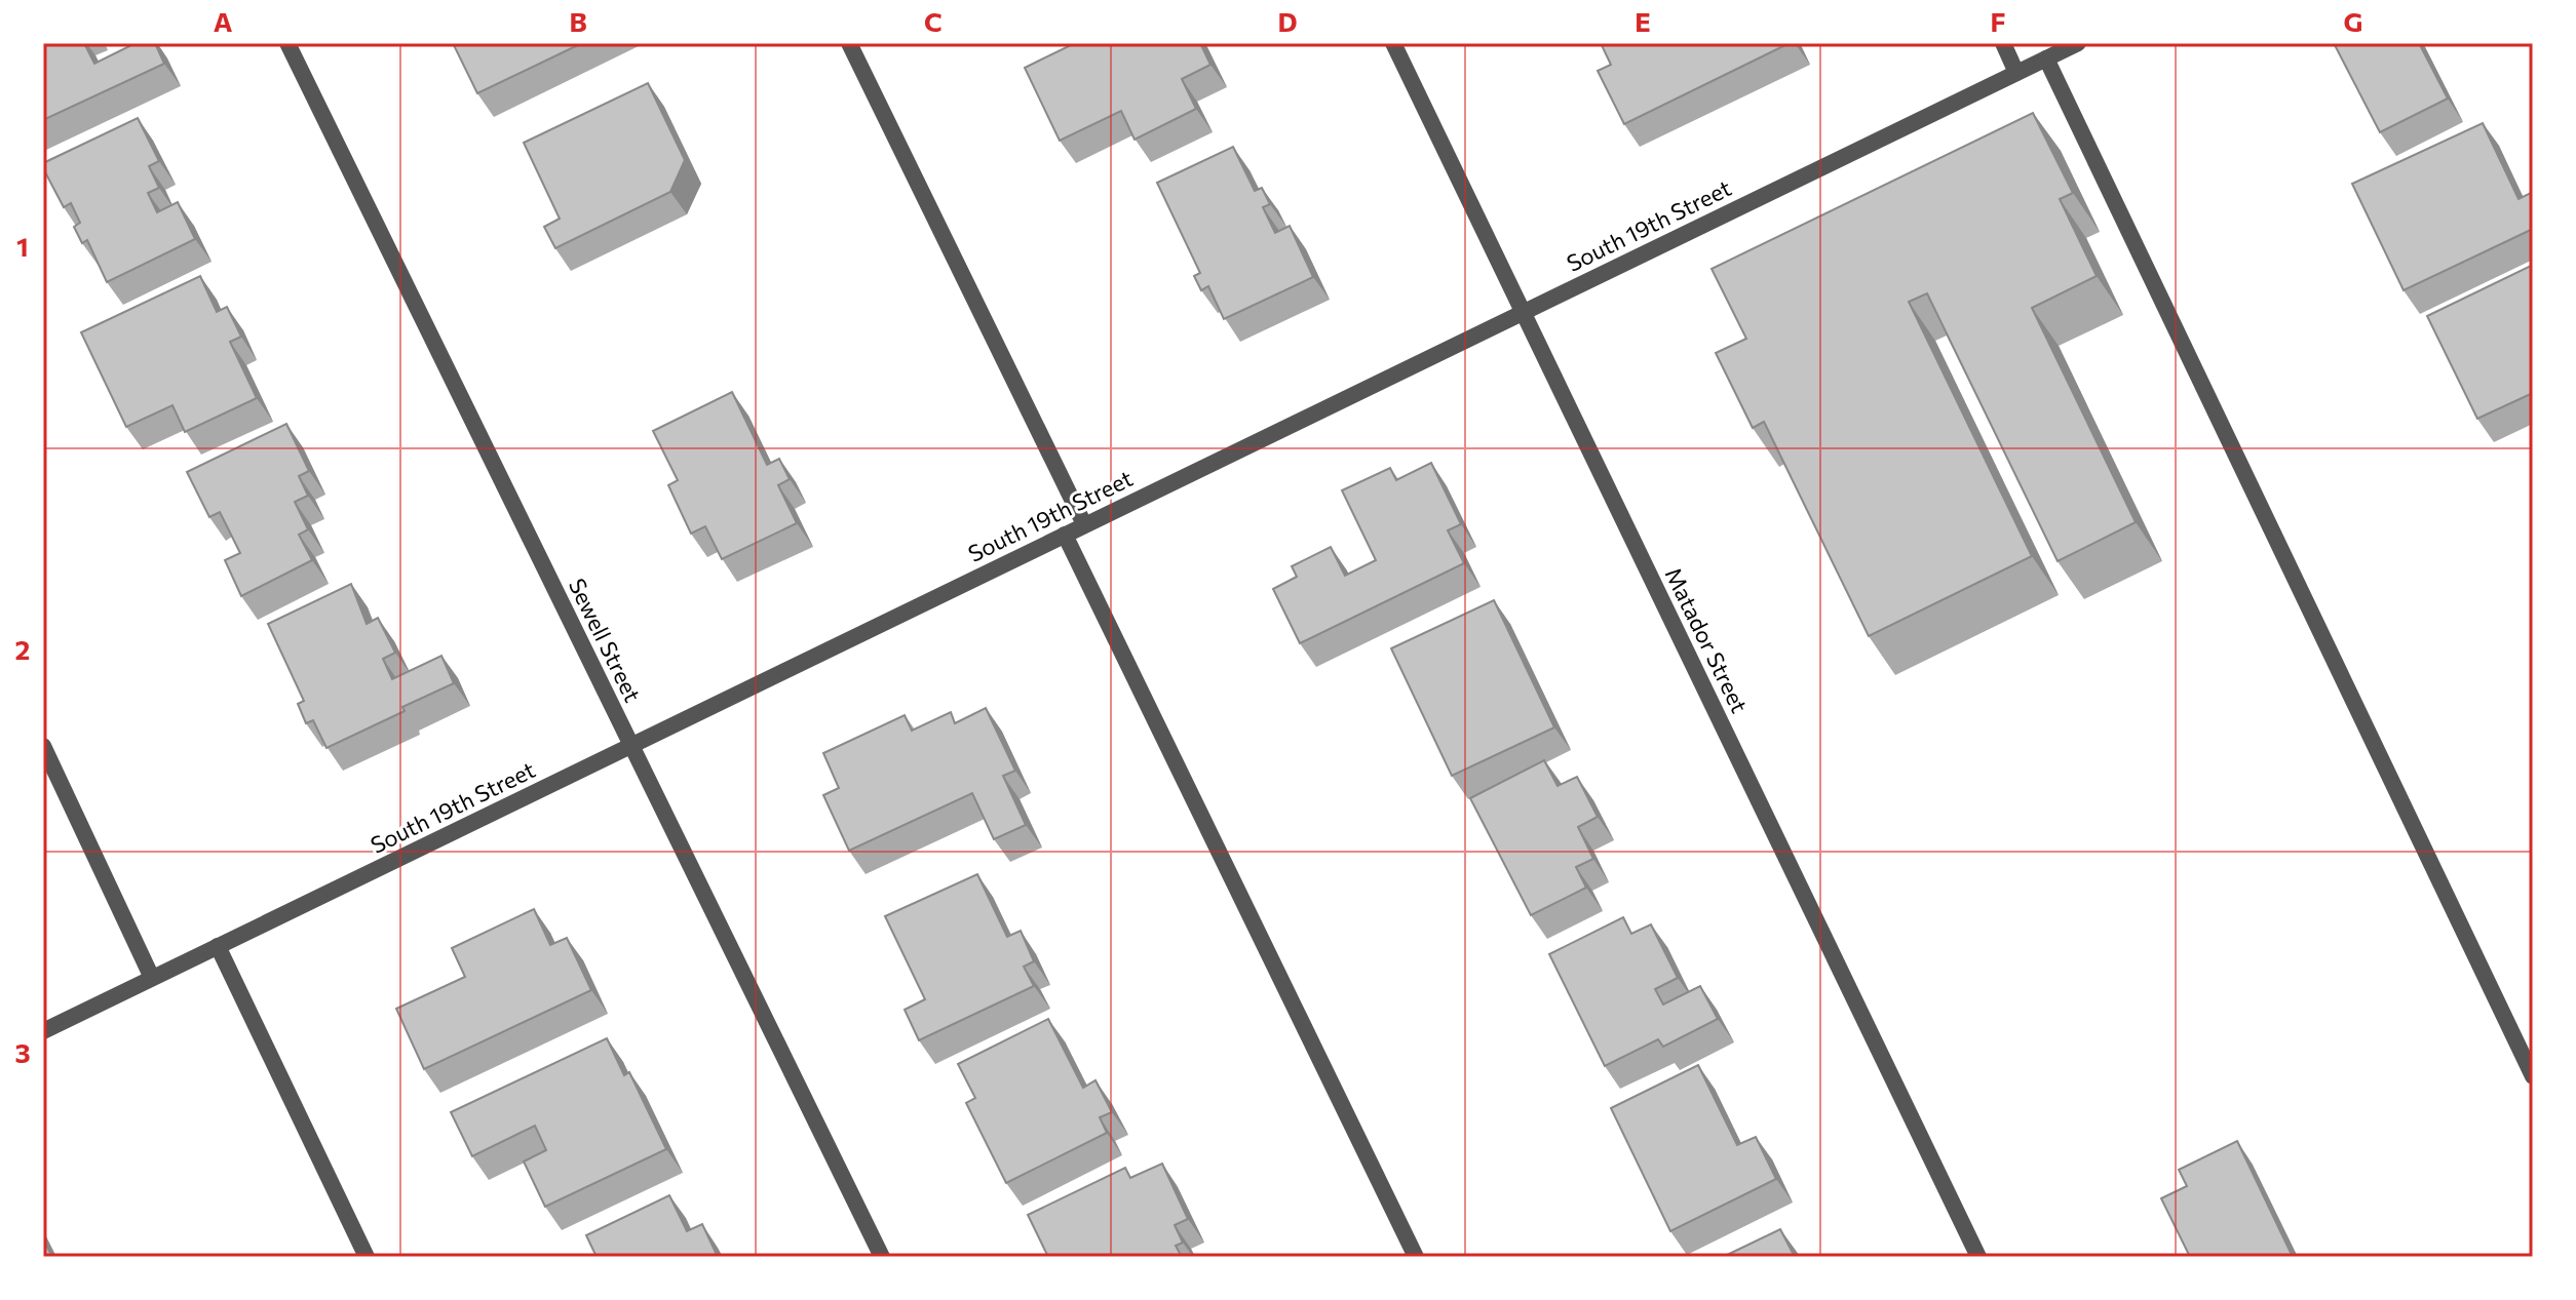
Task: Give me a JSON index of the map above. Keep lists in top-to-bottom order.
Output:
{
  "streets": {
    "street": ["South 19th Street", "Sewell Street", "Matador Street"]
  },
  "crossings": [
    ["South 19th Street", "Sewell Street"],
    ["South 19th Street", "Matador Street"]
  ],
  "grid": {
    "columns": [
      "A",
      "B",
      "C",
      "D",
      "E",
      "F",
      "G"
    ],
    "rows": ["1", "2", "3"]
  }
}
